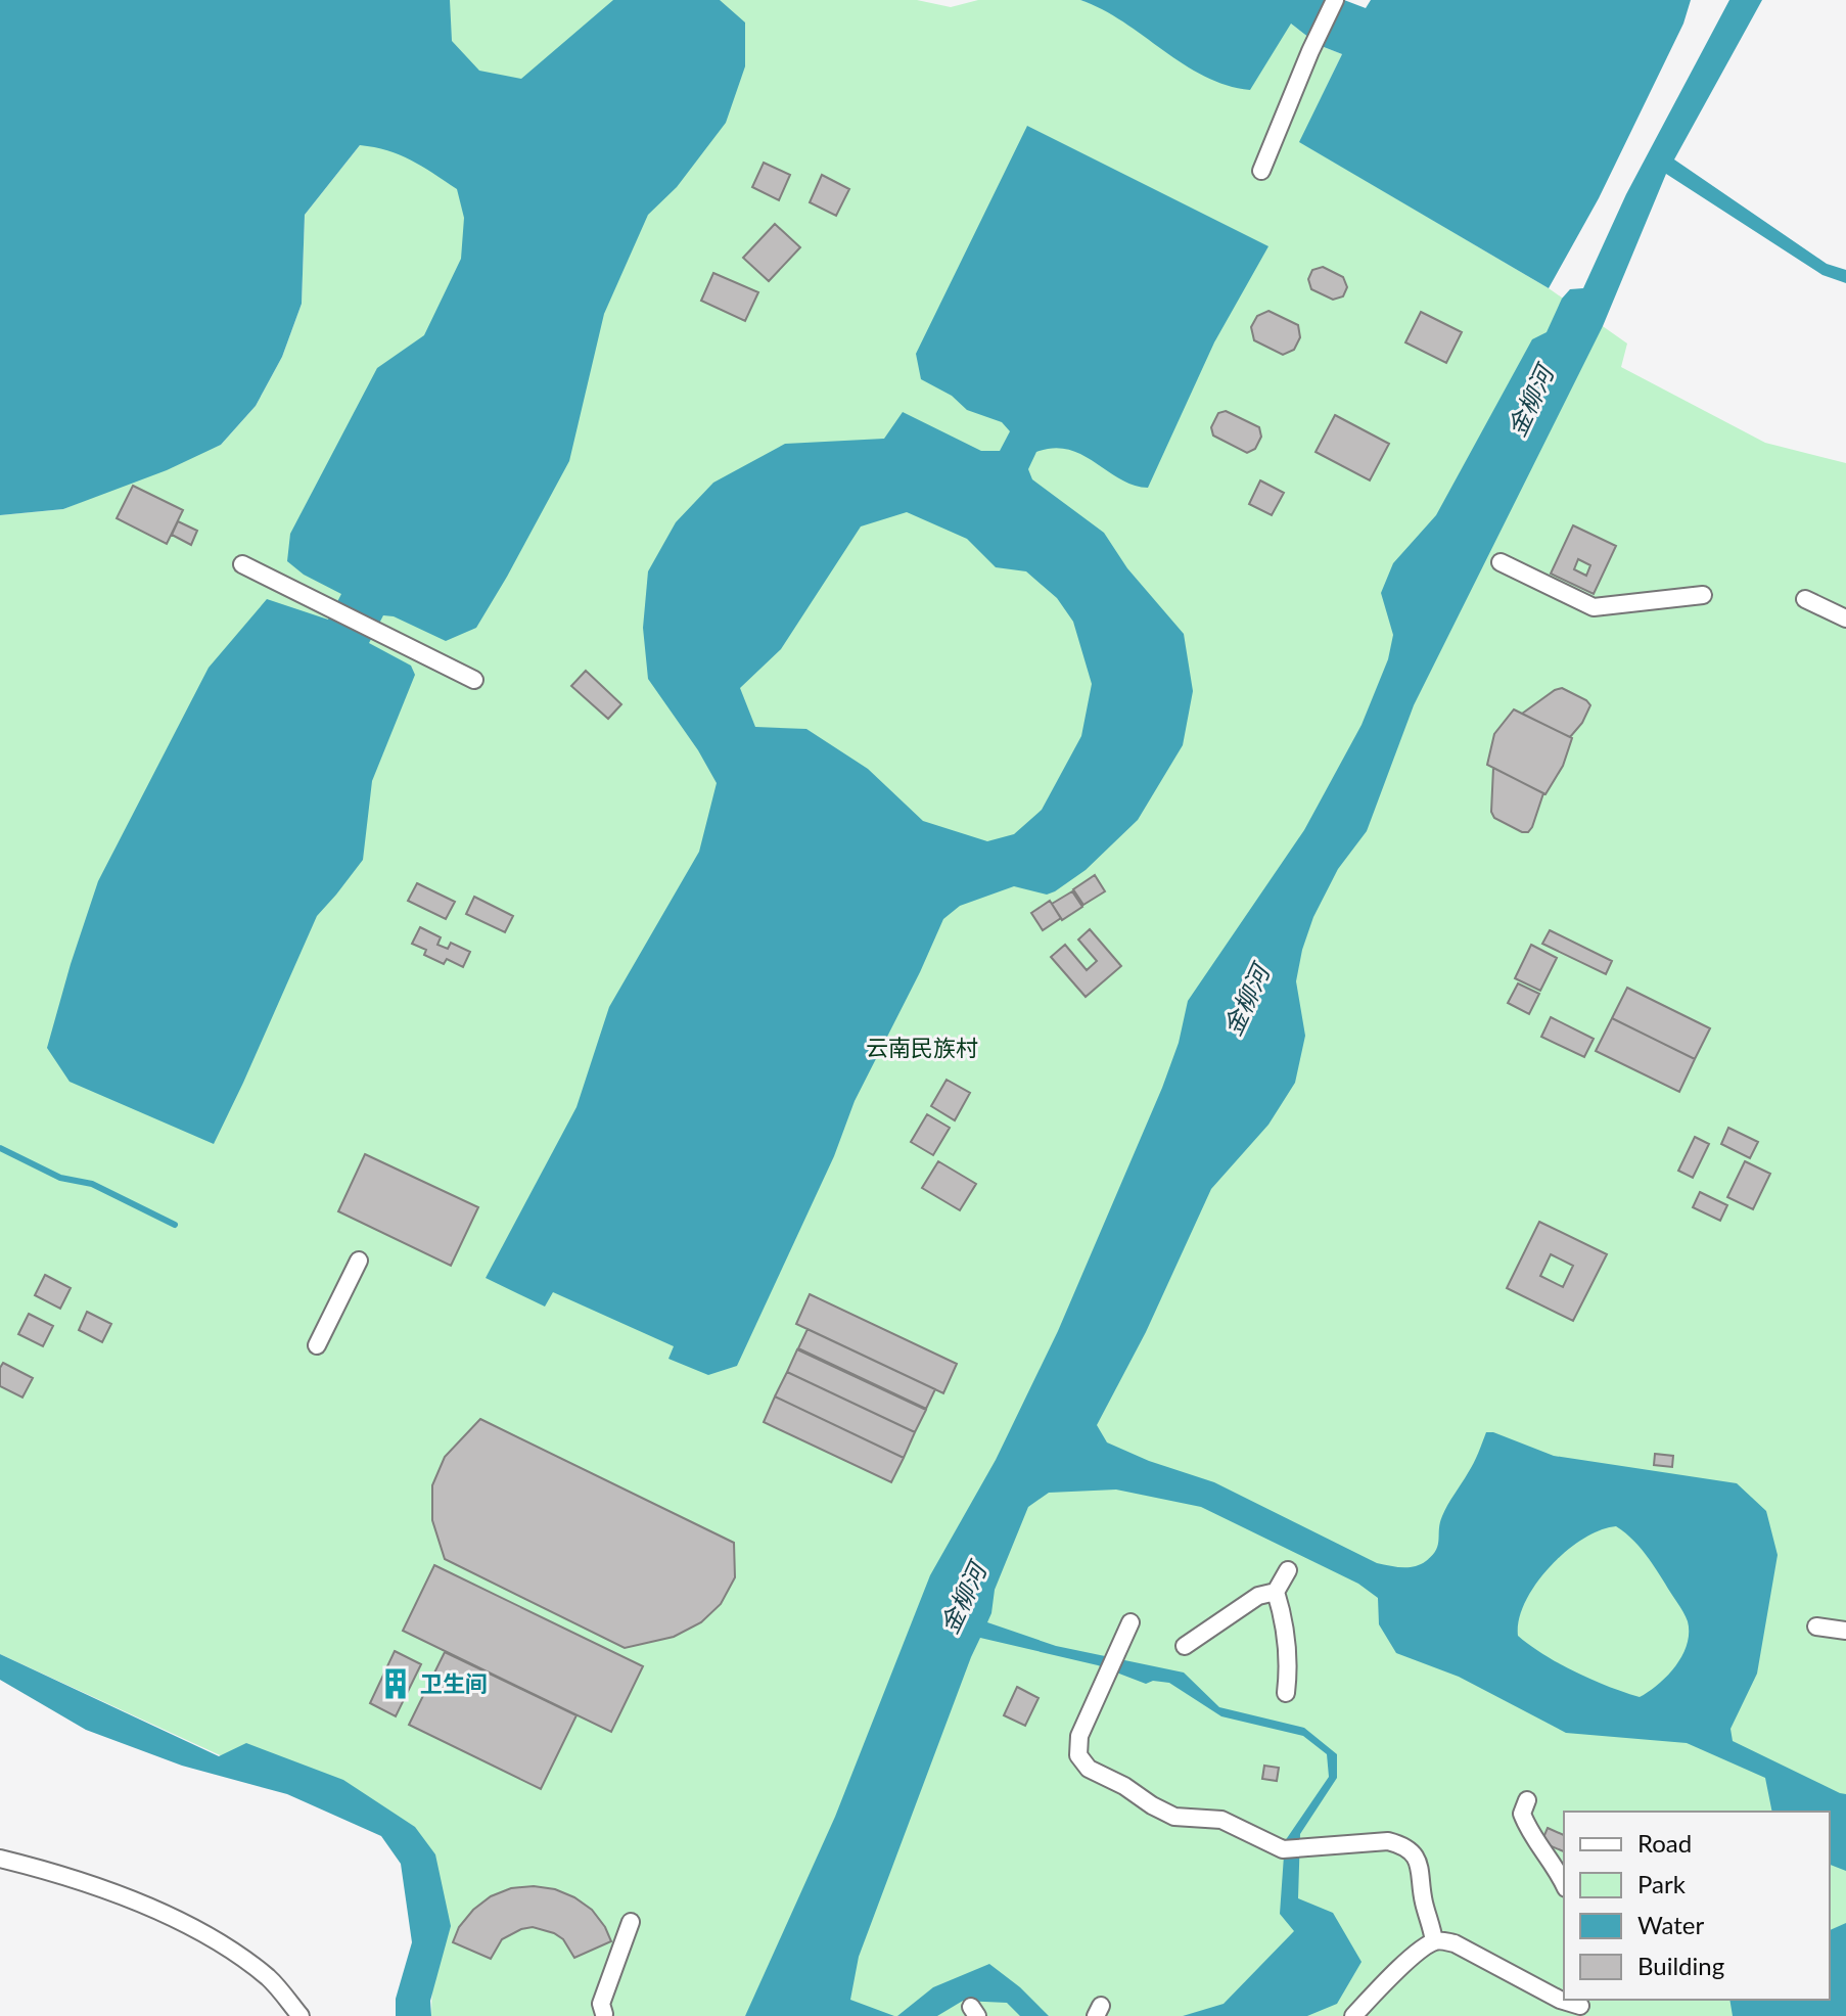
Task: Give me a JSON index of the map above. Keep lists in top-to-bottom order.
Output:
{
  "water": ["金柳河"],
  "parks": ["云南民族村"],
  "places": {
    "building": ["卫生间"]
  },
  "legend": [
    "Road",
    "Park",
    "Water",
    "Building"
  ]
}
